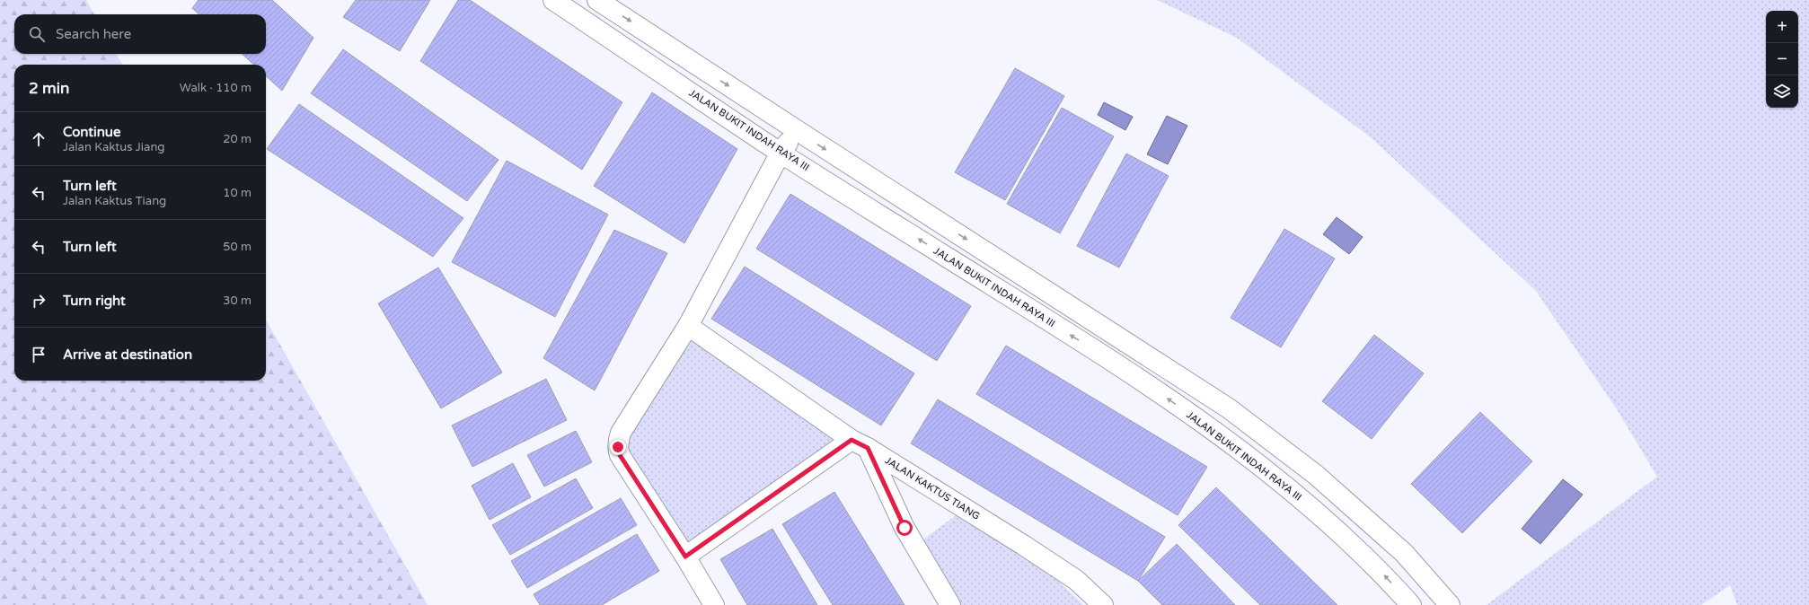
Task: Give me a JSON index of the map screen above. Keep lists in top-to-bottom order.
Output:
{
  "streets": {
    "street": ["JALAN BUKIT INDAH RAYA III", "JALAN KAKTUS TIANG"]
  },
  "page": {
    "map_buttons": ["+", "−"],
    "search": "Search here",
    "heading": ["2 min", "Walk · 110 m"],
    "list": [
      ["Continue", "Jalan Kaktus Jiang", "20 m"],
      ["Turn left", "Jalan Kaktus Tiang", "10 m"],
      ["Turn left", "50 m"],
      ["Turn right", "30 m"],
      "Arrive at destination"
    ]
  }
}
